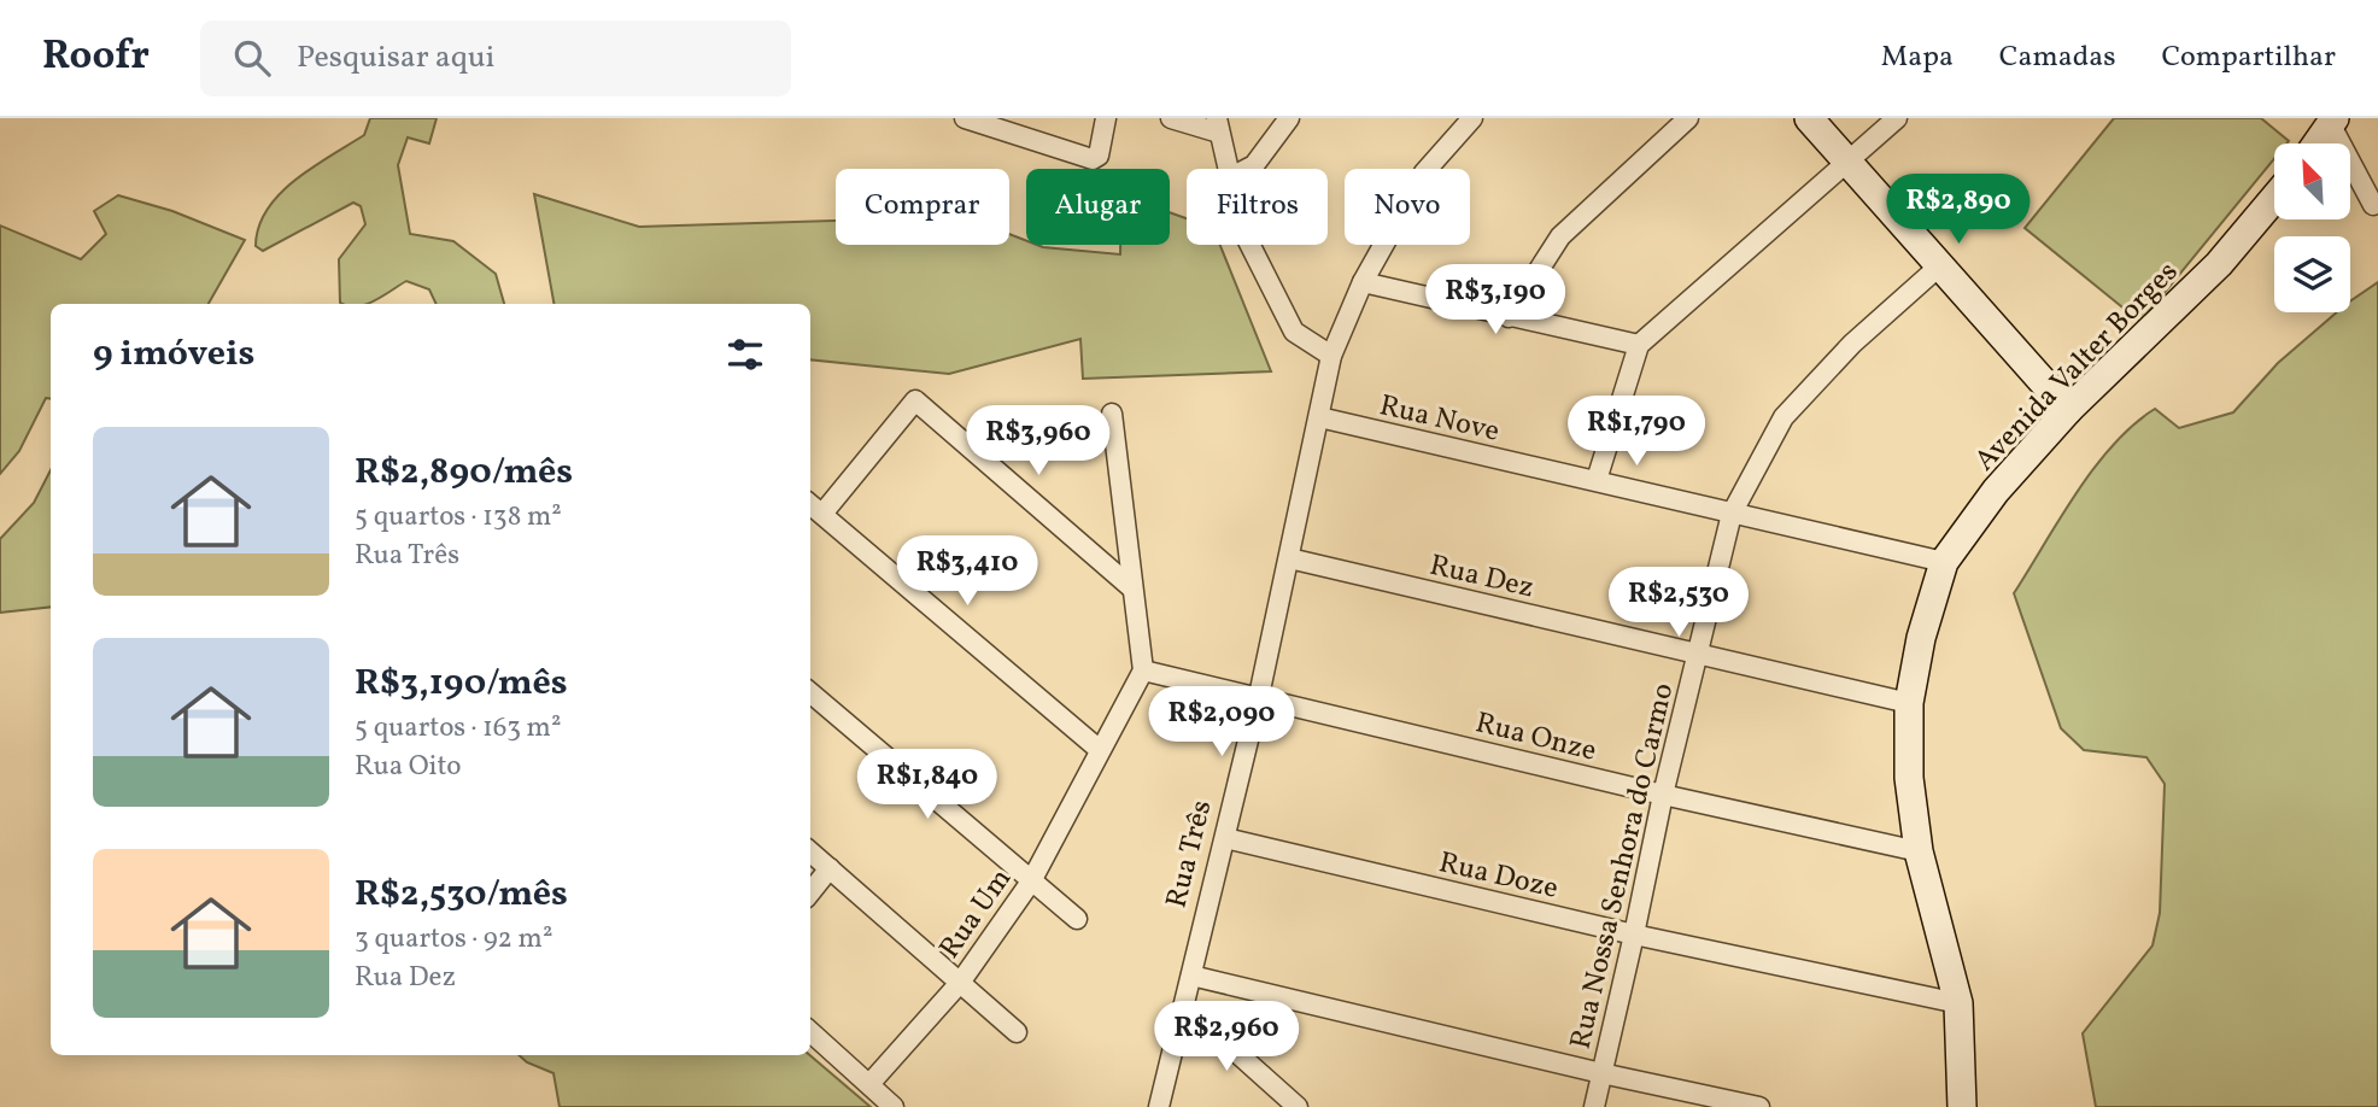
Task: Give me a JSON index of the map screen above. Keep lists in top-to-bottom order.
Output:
{
  "streets": {
    "street": [
      "Avenida Valter Borges",
      "Rua Nove",
      "Rua Dez",
      "Rua Onze",
      "Rua Três",
      "Rua Nossa Senhora do Carmo",
      "Rua Doze",
      "Rua Um"
    ]
  },
  "crossings": [
    ["Avenida Valter Borges", "Rua Nove"],
    ["Avenida Valter Borges", "Rua Dez"],
    ["Avenida Valter Borges", "Rua Onze"],
    ["Avenida Valter Borges", "Rua Doze"],
    ["Rua Nove", "Rua Três"],
    ["Rua Nove", "Rua Nossa Senhora do Carmo"],
    ["Rua Dez", "Rua Três"],
    ["Rua Dez", "Rua Nossa Senhora do Carmo"],
    ["Rua Onze", "Rua Três"],
    ["Rua Onze", "Rua Nossa Senhora do Carmo"],
    ["Rua Onze", "Rua Um"],
    ["Rua Três", "Rua Doze"],
    ["Rua Nossa Senhora do Carmo", "Rua Doze"]
  ],
  "north": "top left",
  "page": {
    "header": "Roofr",
    "search": "Pesquisar aqui",
    "nav": ["Mapa", "Camadas", "Compartilhar"],
    "chip": [
      "Comprar",
      "Alugar",
      "Filtros",
      "Novo"
    ],
    "price": [
      "R$2,890",
      "R$3,190",
      "R$1,790",
      "R$3,960",
      "R$3,410",
      "R$2,530",
      "R$2,090",
      "R$1,840",
      "R$2,960"
    ],
    "heading": "9 imóveis",
    "list": [
      {
        "name": "R$2,890/mês",
        "note": "5 quartos · 138 m² · Rua Três"
      },
      {
        "name": "R$3,190/mês",
        "note": "5 quartos · 163 m² · Rua Oito"
      },
      {
        "name": "R$2,530/mês",
        "note": "3 quartos · 92 m² · Rua Dez"
      }
    ]
  }
}
